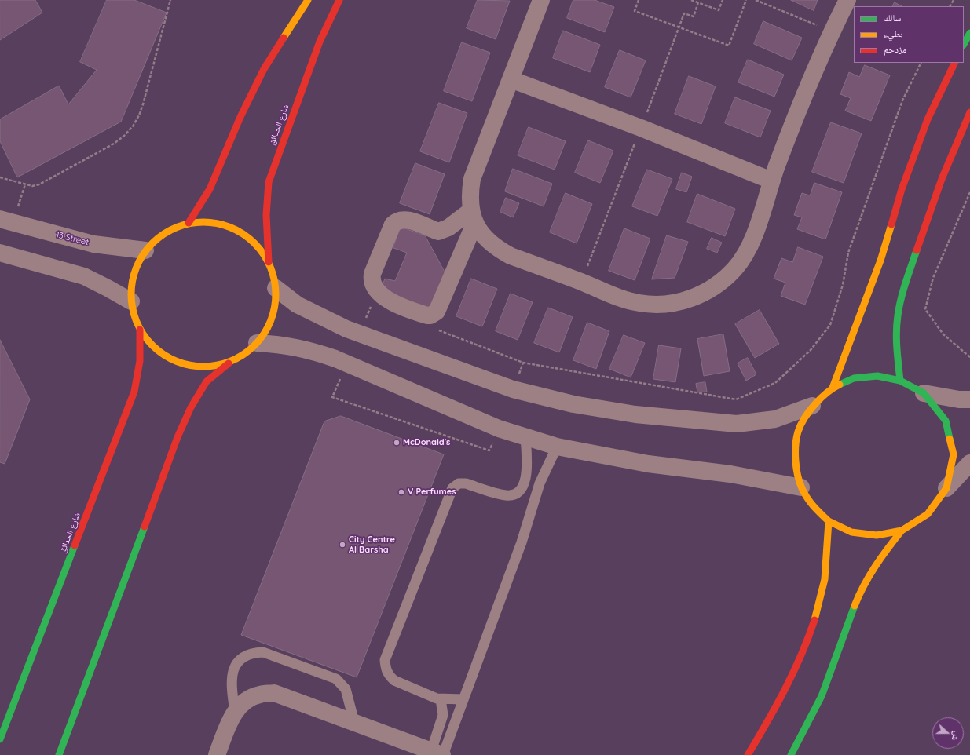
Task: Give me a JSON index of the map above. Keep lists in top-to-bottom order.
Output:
{
  "streets": {
    "street": ["شارع الحدائق", "13 Street"]
  },
  "places": ["McDonald's", "V Perfumes", "City Centre Al Barsha"],
  "legend": ["سالك", "بطيء", "مزدحم"],
  "north": "right"
}
